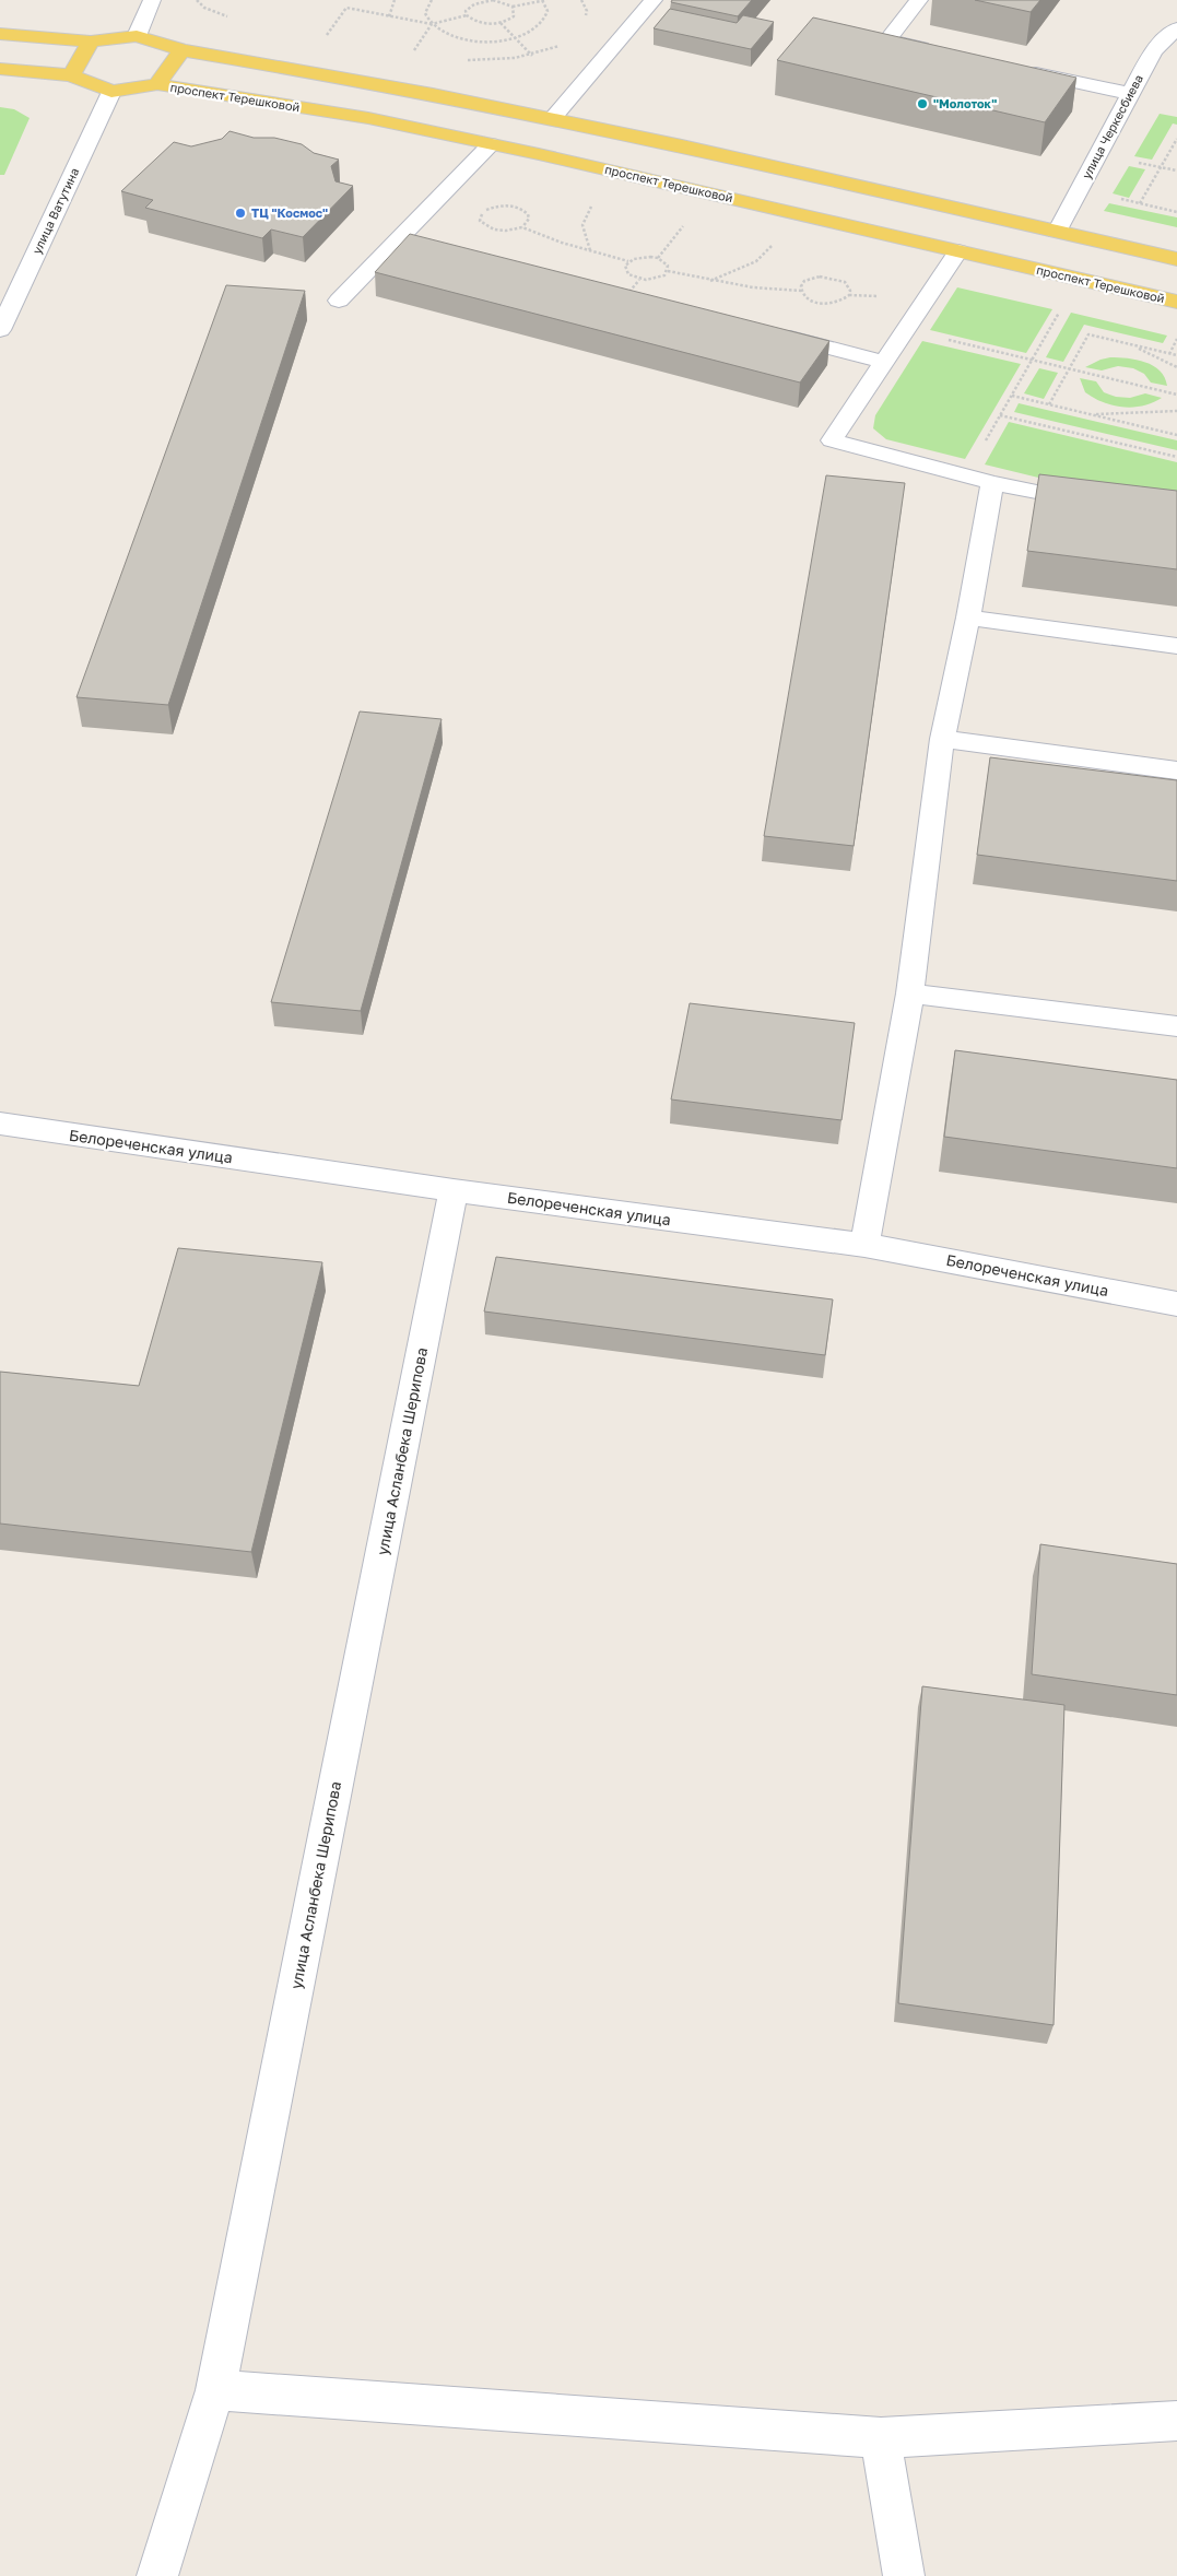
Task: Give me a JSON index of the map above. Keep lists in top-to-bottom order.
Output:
{
  "streets": {
    "main road": ["проспект Терешковой"],
    "street": [
      "улица Черкесбиева",
      "улица Ватутина",
      "Белореченская улица",
      "улица Асланбека Шерипова"
    ]
  },
  "crossings": [
    ["проспект Терешковой", "улица Ватутина"],
    ["Белореченская улица", "улица Асланбека Шерипова"]
  ],
  "places": ["\"Молоток\"", "ТЦ \"Космос\""]
}
